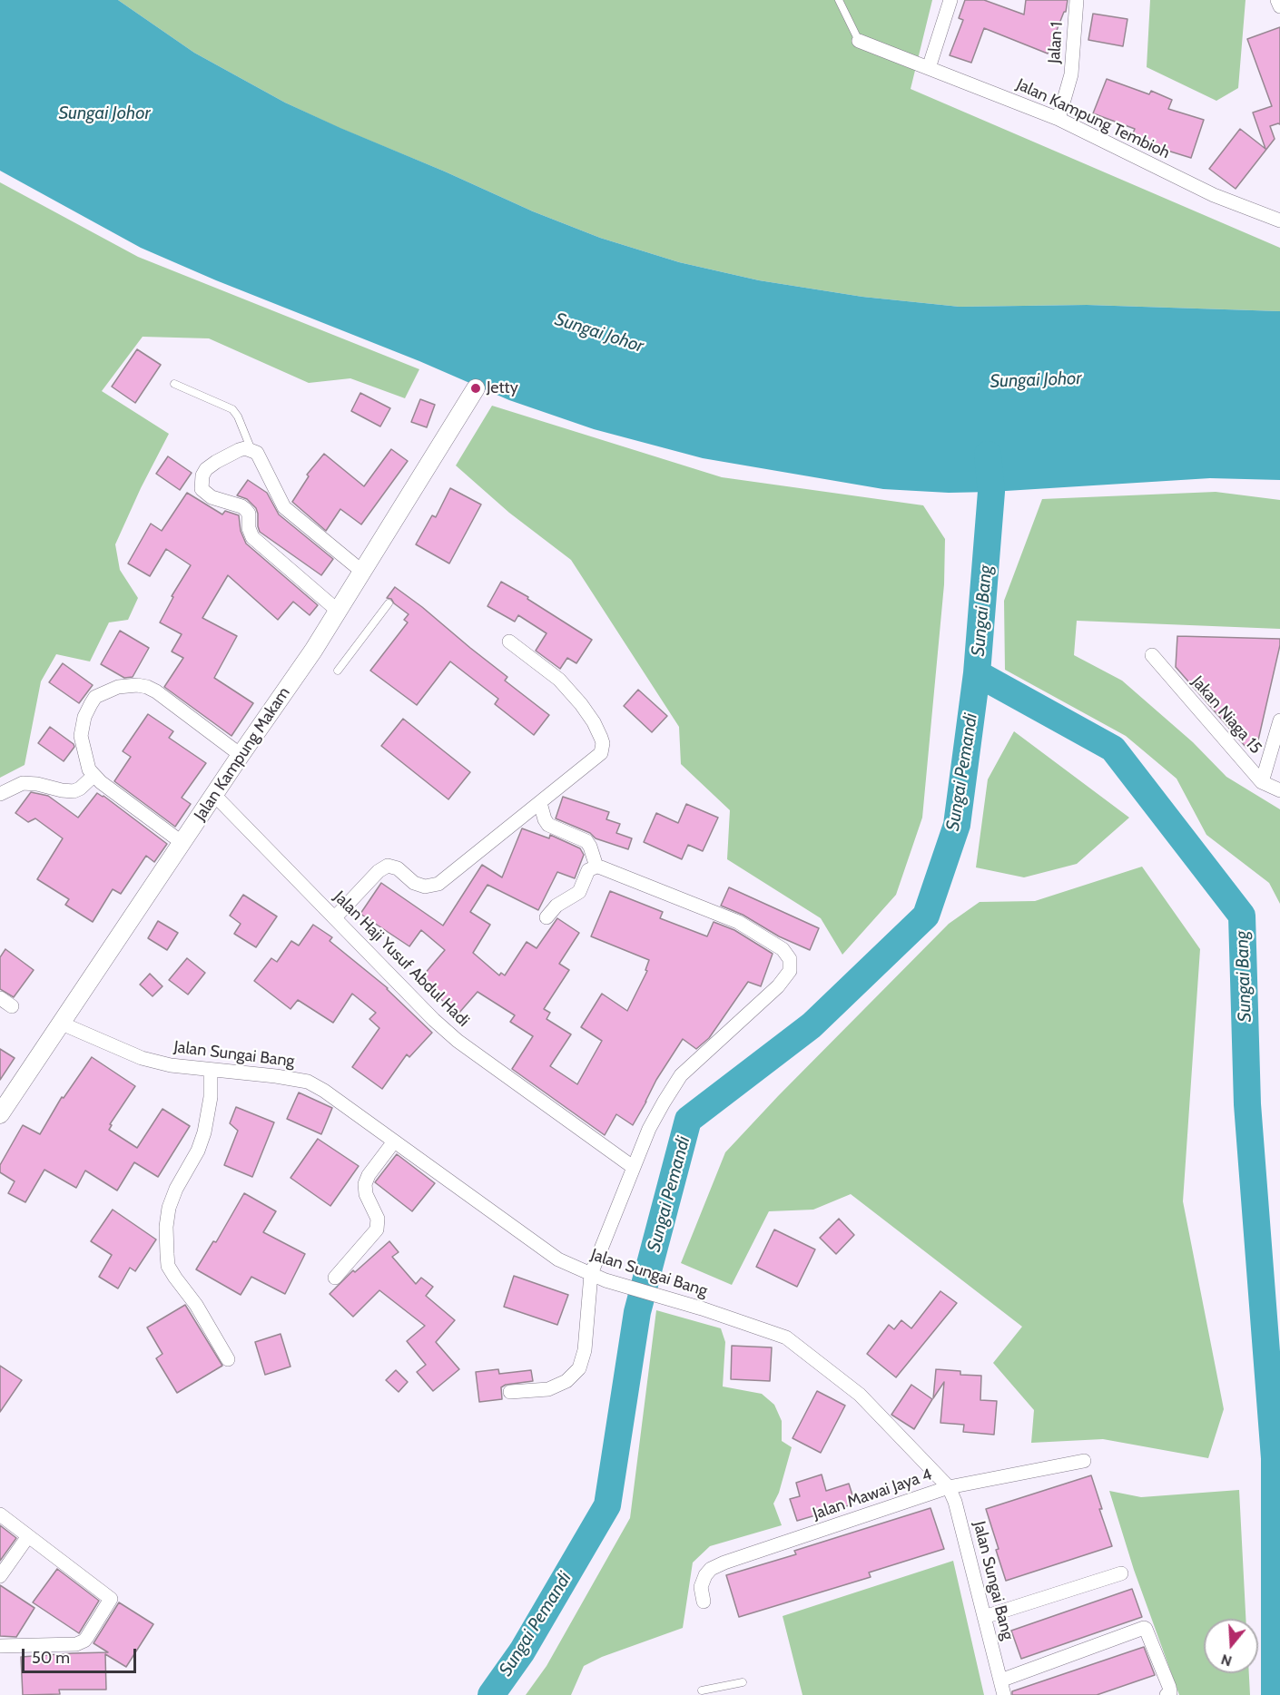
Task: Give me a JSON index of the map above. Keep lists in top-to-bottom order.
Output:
{
  "streets": {
    "street": [
      "Jalan 1",
      "Jalan Kampung Tembioh",
      "Jakan Niaga 15",
      "Jalan Kampung Makam",
      "Jalan Haji Yusuf Abdul Hadi",
      "Jalan Sungai Bang",
      "Jalan Mawai Jaya 4"
    ]
  },
  "crossings": [
    ["Jalan 1", "Jalan Kampung Tembioh"],
    ["Jalan Kampung Makam", "Jalan Haji Yusuf Abdul Hadi"],
    ["Jalan Kampung Makam", "Jalan Sungai Bang"],
    ["Jalan Sungai Bang", "Jalan Mawai Jaya 4"]
  ],
  "water": ["Sungai Johor", "Sungai Bang", "Sungai Pemandi"],
  "places": ["Jetty"],
  "scale_bar": "50 m",
  "north": "bottom"
}
